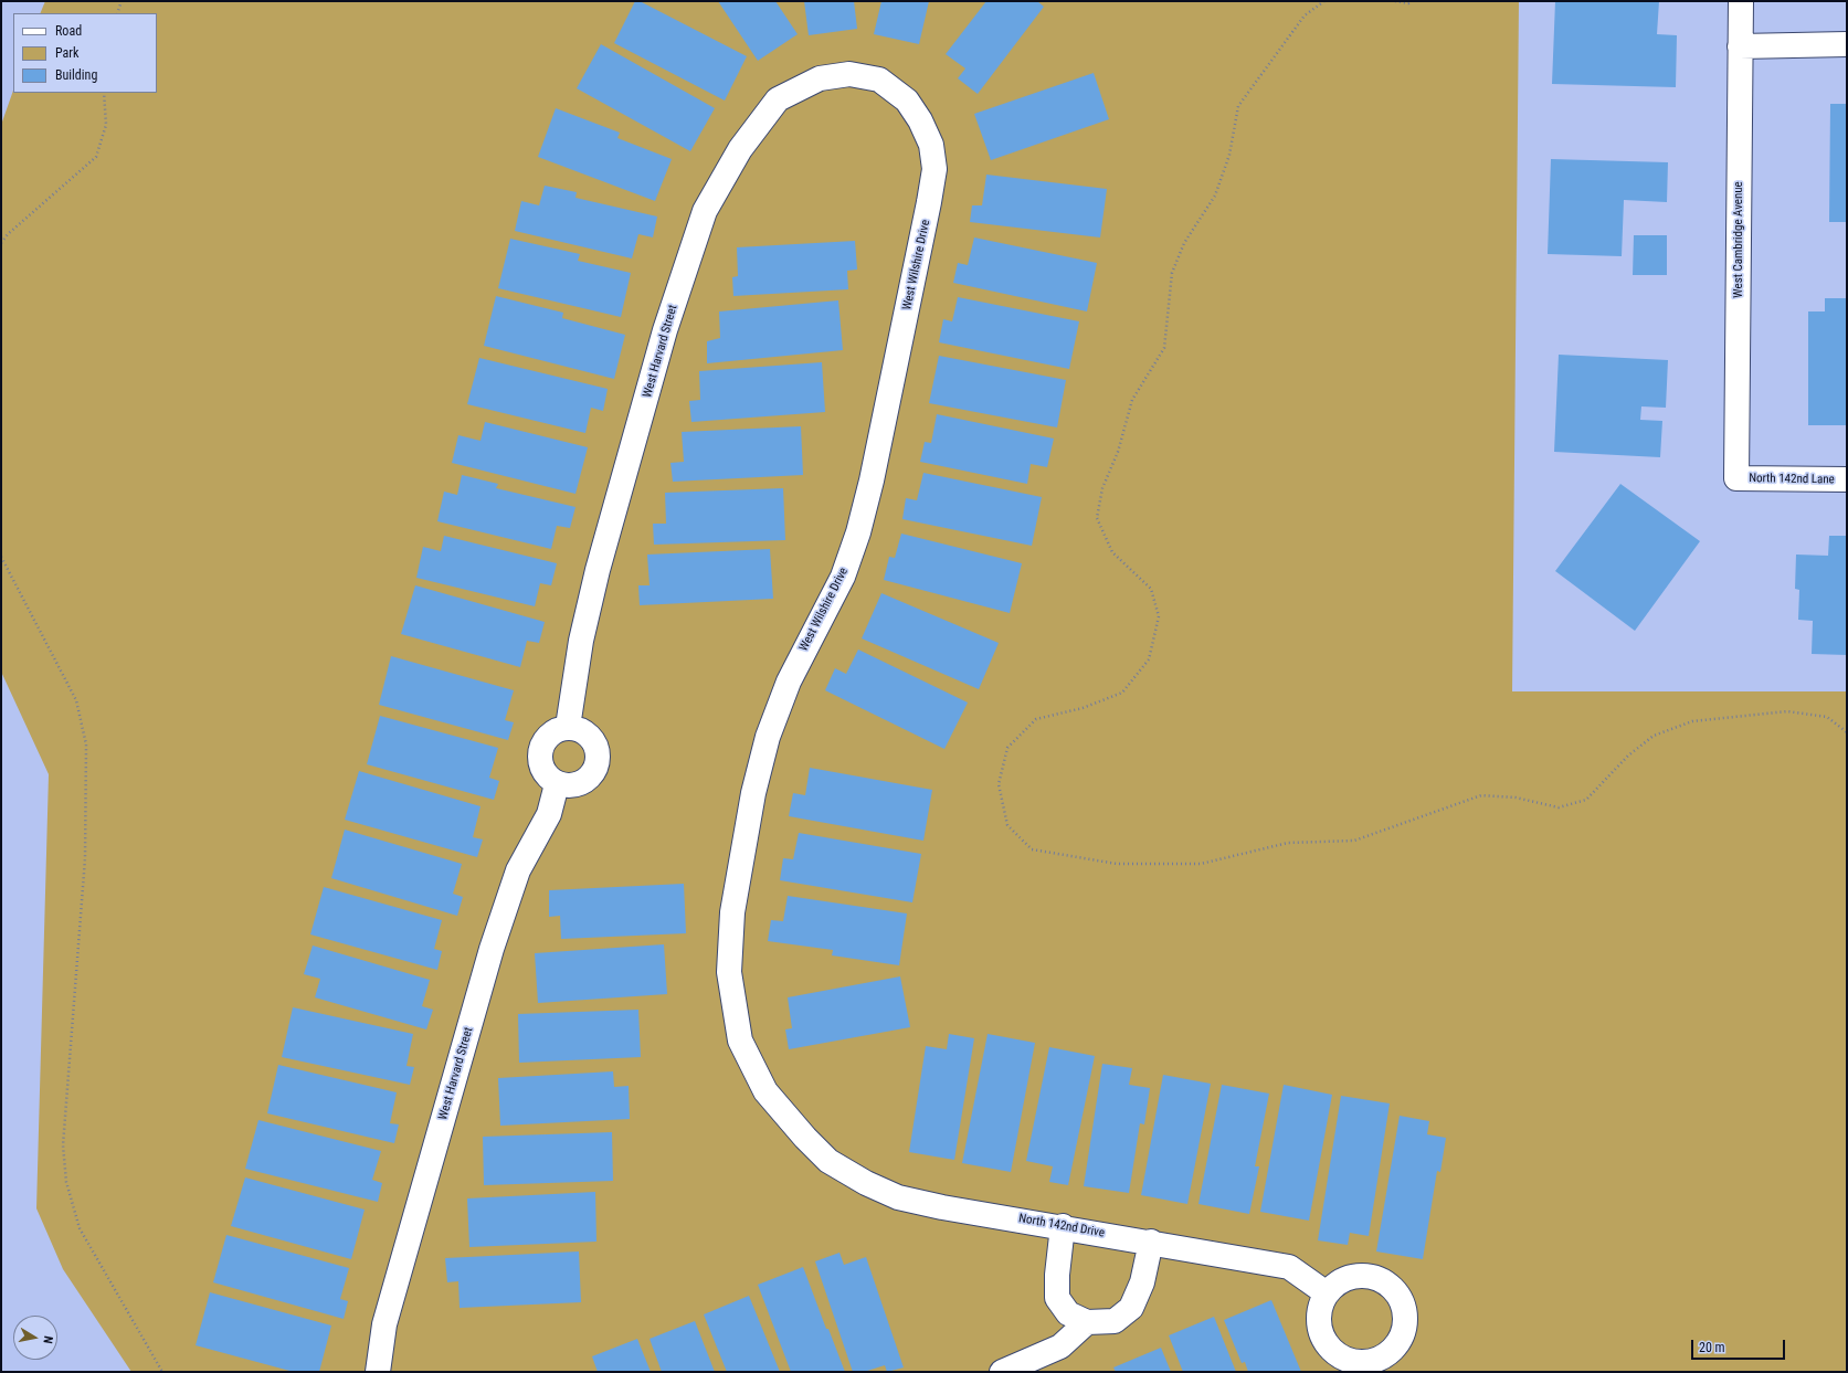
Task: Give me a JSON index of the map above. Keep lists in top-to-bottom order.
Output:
{
  "streets": {
    "street": [
      "West Cambridge Avenue",
      "West Wilshire Drive",
      "West Harvard Street",
      "North 142nd Lane",
      "North 142nd Drive"
    ]
  },
  "crossings": [
    ["West Cambridge Avenue", "North 142nd Lane"],
    ["West Wilshire Drive", "West Harvard Street"],
    ["West Wilshire Drive", "North 142nd Drive"]
  ],
  "legend": ["Road", "Park", "Building"],
  "scale_bar": "20 m",
  "north": "right"
}
